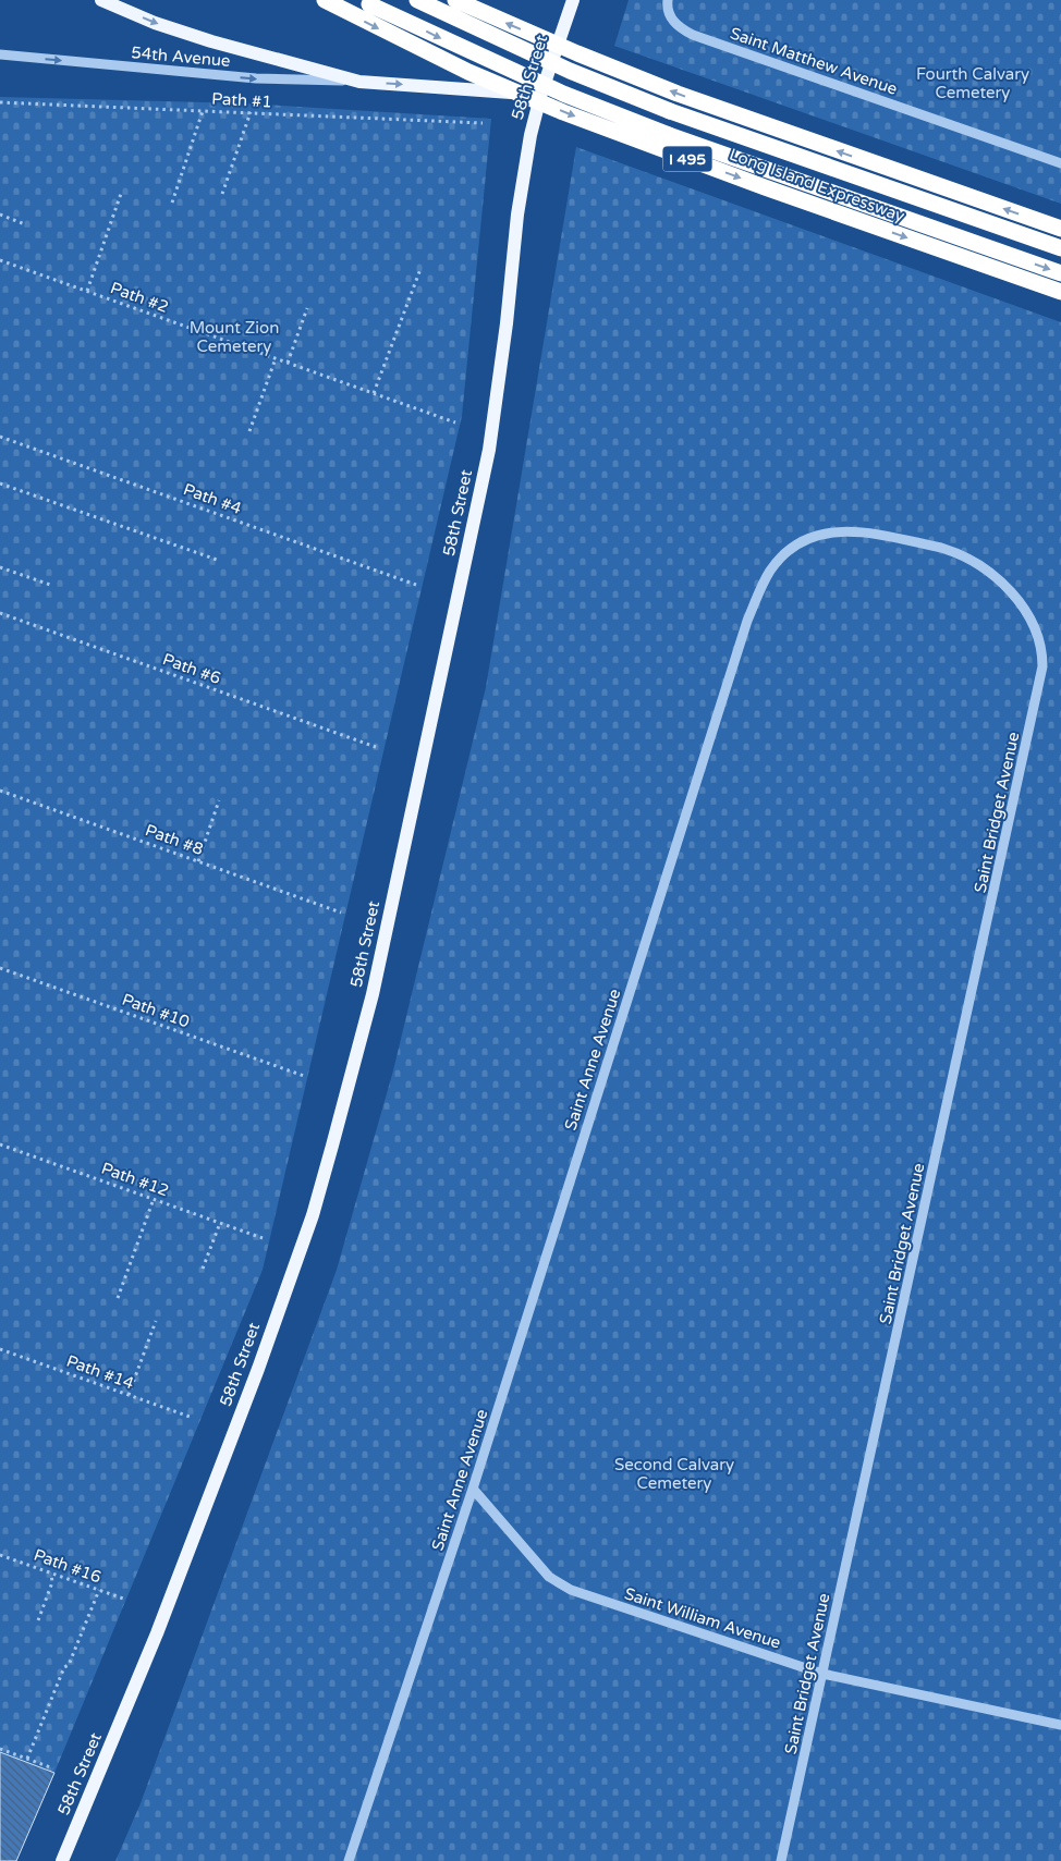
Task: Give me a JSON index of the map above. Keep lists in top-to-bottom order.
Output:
{
  "streets": {
    "highway": ["I 495", "Long Island Expressway"],
    "main road": ["58th Street"],
    "street": [
      "54th Avenue",
      "Saint Matthew Avenue",
      "Saint Bridget Avenue",
      "Saint Anne Avenue",
      "Saint William Avenue"
    ],
    "path": [
      "Path #1",
      "Path #2",
      "Path #4",
      "Path #6",
      "Path #8",
      "Path #10",
      "Path #12",
      "Path #14",
      "Path #16"
    ]
  },
  "crossings": [
    ["Saint Bridget Avenue", "Saint Anne Avenue"],
    ["Saint Bridget Avenue", "Saint William Avenue"],
    ["Saint Anne Avenue", "Saint William Avenue"]
  ],
  "one_way": ["54th Avenue"],
  "parks": ["Fourth Calvary Cemetery", "Mount Zion Cemetery", "Second Calvary Cemetery"]
}
